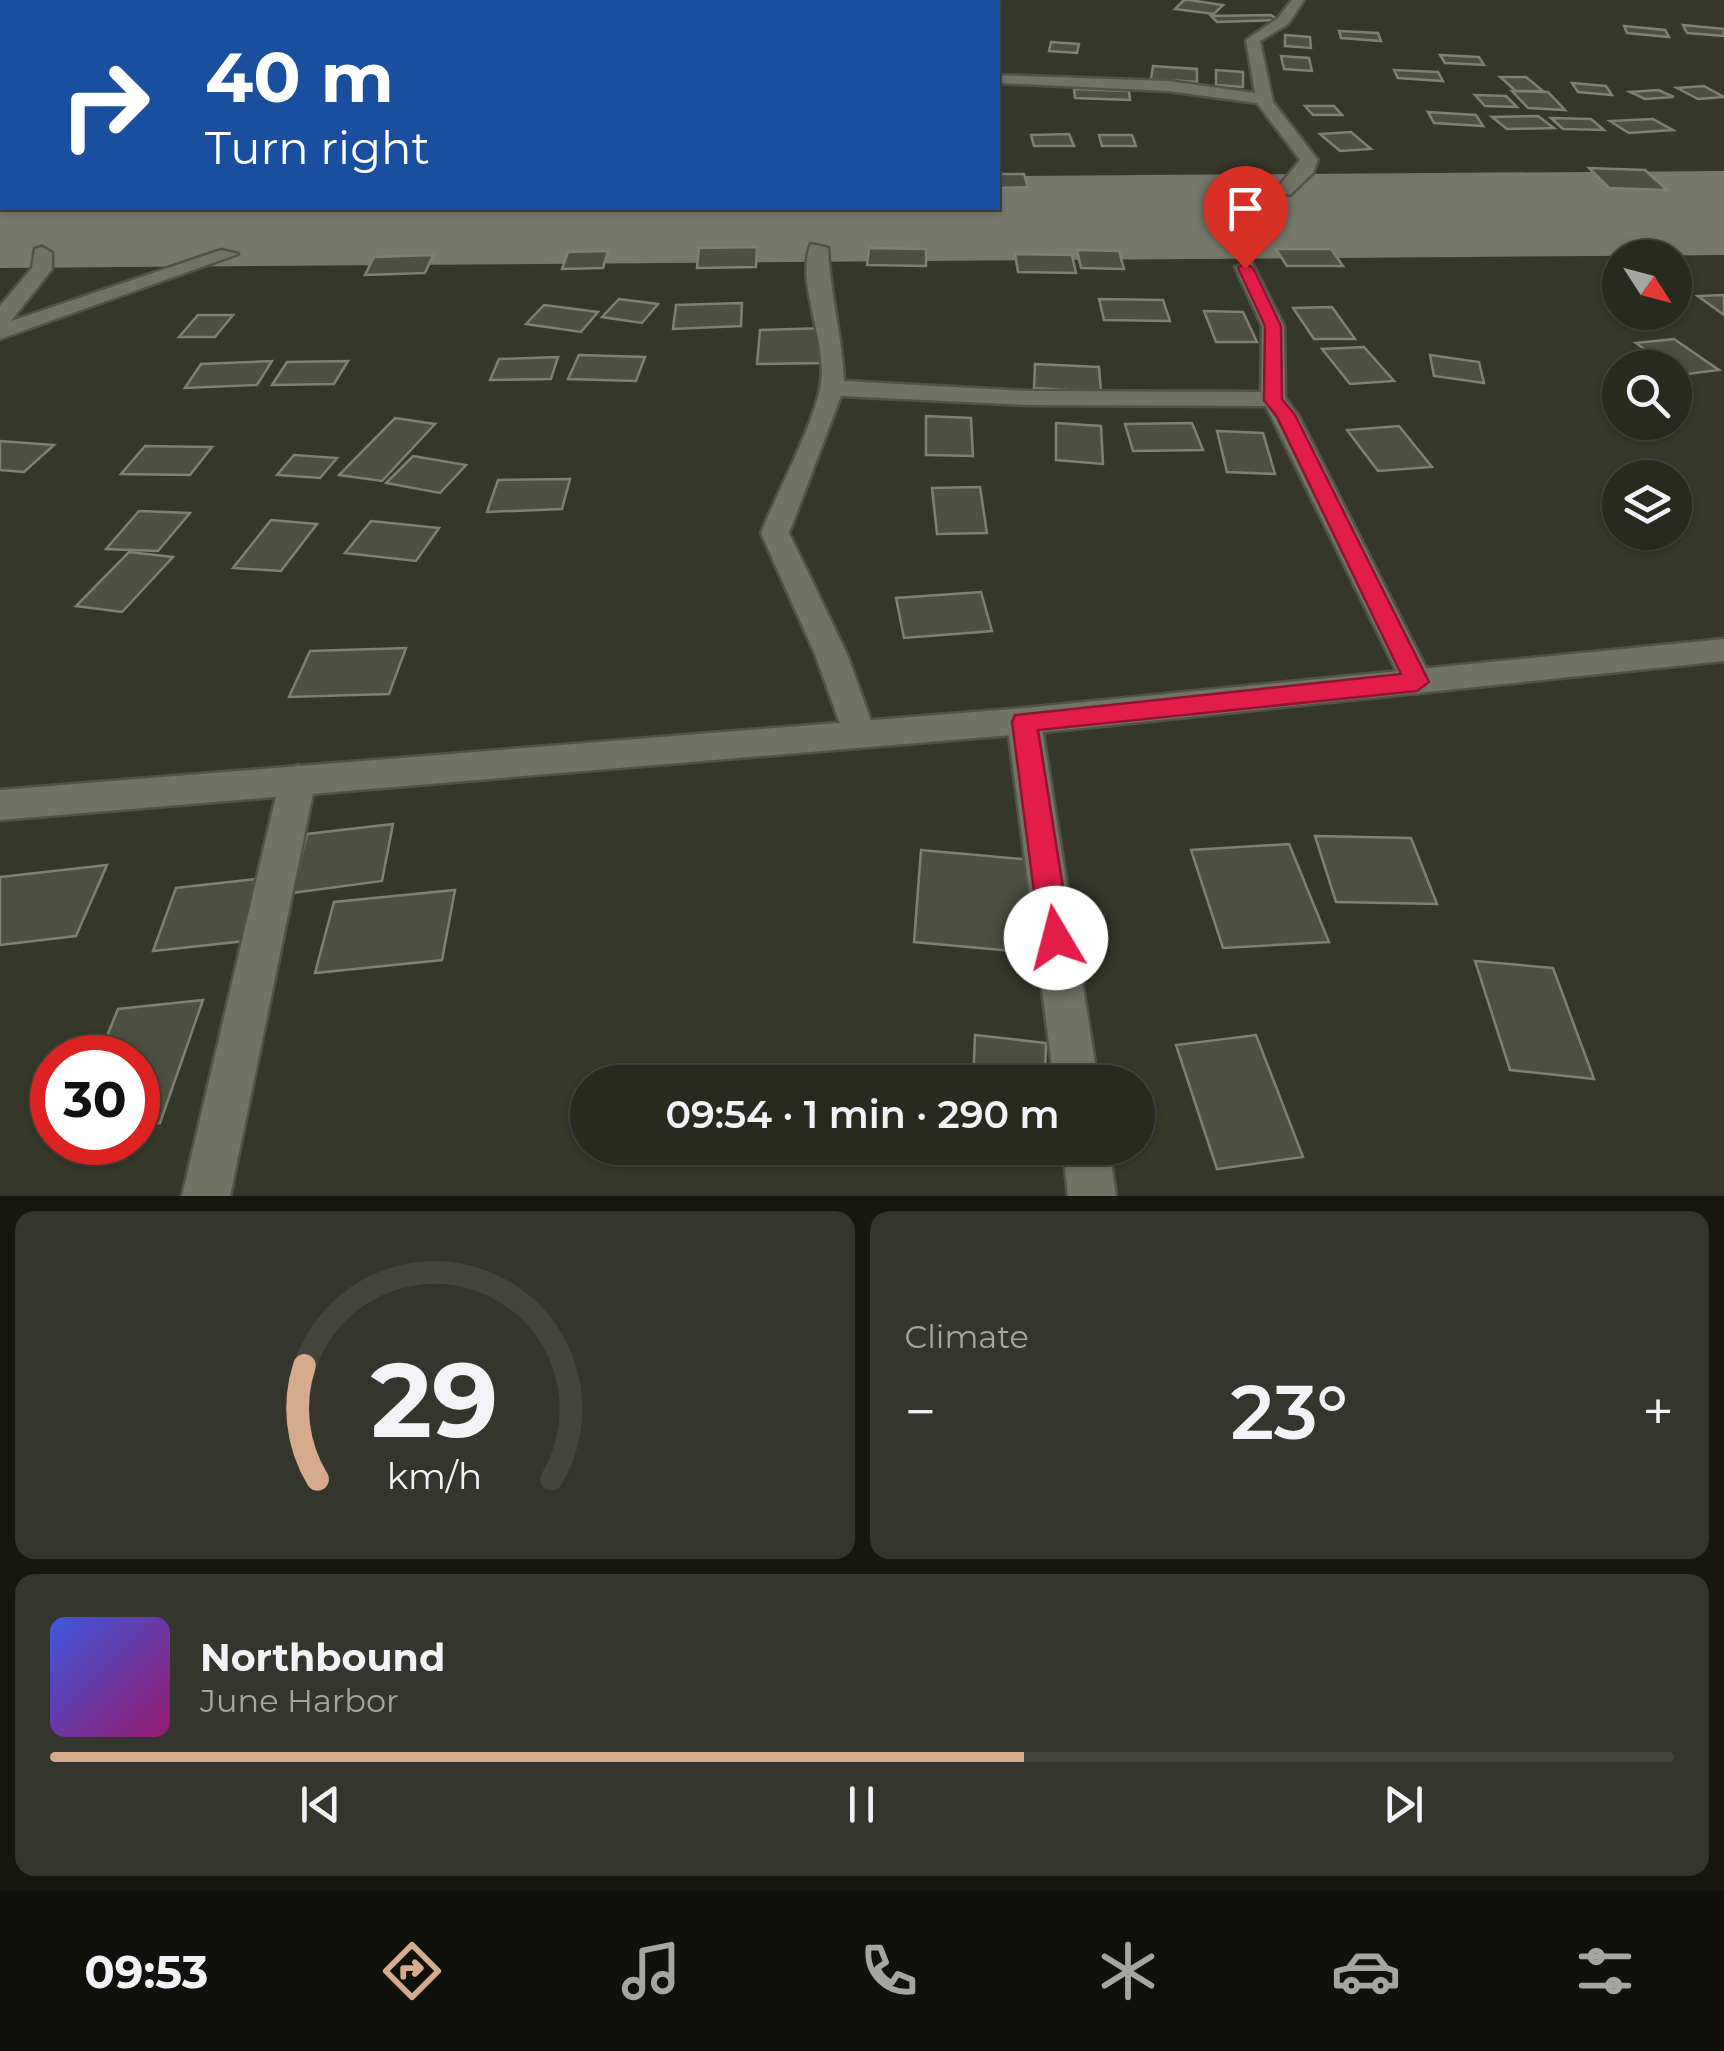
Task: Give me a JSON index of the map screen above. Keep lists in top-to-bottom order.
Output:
{
  "north": "bottom right",
  "page": {
    "turn": ["40 m", "Turn right"],
    "limit": "30",
    "trip": "09:54 · 1 min · 290 m",
    "tile": "Climate",
    "heat": ["−", "23°", "+"],
    "song": ["Northbound", "June Harbor"],
    "tabs": "09:53",
    "gauge": ["29", "km/h"]
  }
}
